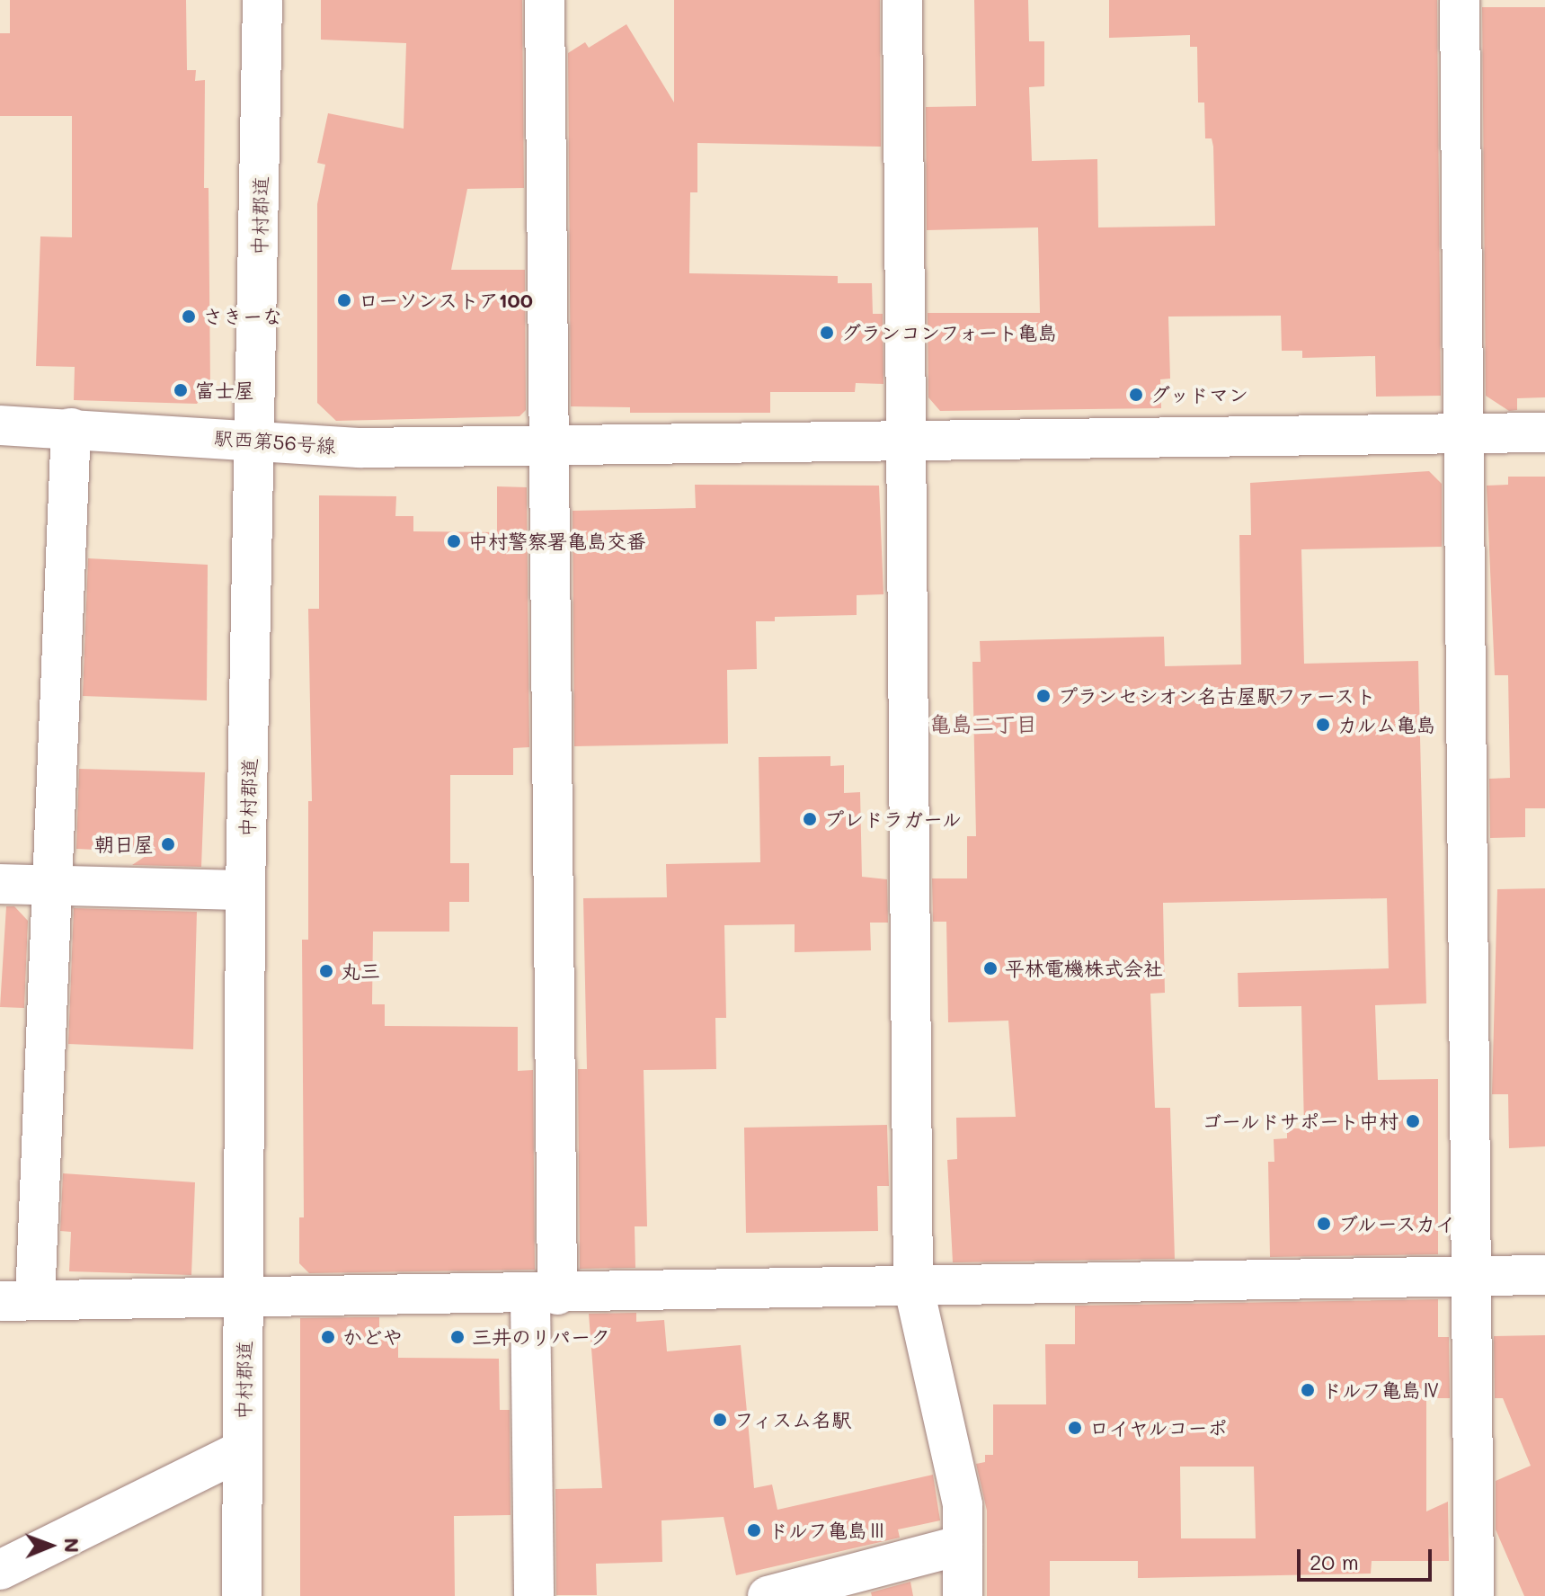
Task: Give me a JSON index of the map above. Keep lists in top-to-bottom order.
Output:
{
  "streets": {
    "street": ["中村郡道", "駅西第56号線"]
  },
  "crossings": [
    ["中村郡道", "駅西第56号線"]
  ],
  "districts": ["亀島二丁目"],
  "places": [
    "ローソンストア100",
    "さきーな",
    "グランコンフォート亀島",
    "富士屋",
    "グッドマン",
    "中村警察署亀島交番",
    "プランセシオン名古屋駅ファースト",
    "カルム亀島",
    "プレドラガール",
    "朝日屋",
    "平林電機株式会社",
    "丸三",
    "ゴールドサポート中村",
    "ブルースカイ",
    "かどや",
    "三井のリパーク",
    "ドルフ亀島Ⅳ",
    "フィスム名駅",
    "ロイヤルコーポ",
    "ドルフ亀島Ⅲ"
  ],
  "scale_bar": "20 m",
  "north": "right"
}
